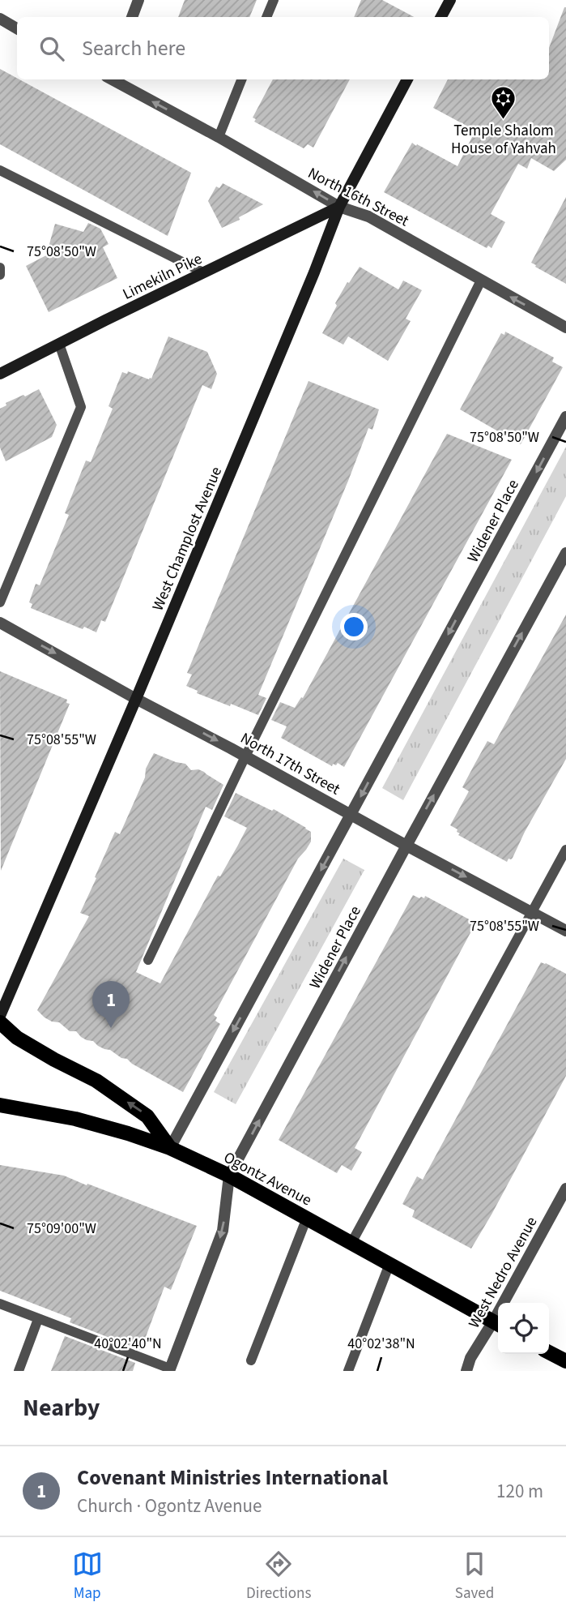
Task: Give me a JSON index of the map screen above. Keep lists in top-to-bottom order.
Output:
{
  "streets": {
    "main road": ["Ogontz Avenue"],
    "street": [
      "North 16th Street",
      "Limekiln Pike",
      "Widener Place",
      "West Champlost Avenue",
      "North 17th Street",
      "West Nedro Avenue"
    ]
  },
  "crossings": [
    ["North 16th Street", "Limekiln Pike"],
    ["North 16th Street", "West Champlost Avenue"],
    ["Limekiln Pike", "West Champlost Avenue"],
    ["Widener Place", "North 17th Street"],
    ["Widener Place", "Ogontz Avenue"],
    ["West Champlost Avenue", "North 17th Street"],
    ["Ogontz Avenue", "West Nedro Avenue"]
  ],
  "one_way": ["North 16th Street", "North 17th Street"],
  "places": {
    "synagogue": ["Temple Shalom House of Yahvah"]
  },
  "page": {
    "search": "Search here",
    "pins": "1",
    "heading": "Nearby",
    "list": [
      {
        "mark": "1",
        "name": "Covenant Ministries International",
        "note": "Church · Ogontz Avenue",
        "value": "120 m"
      }
    ],
    "nav": ["Map", "Directions", "Saved"]
  },
  "coordinates": [
    "75°08'50\"W",
    "75°08'55\"W",
    "75°09'00\"W",
    "40°02'40\"N",
    "40°02'38\"N"
  ]
}
